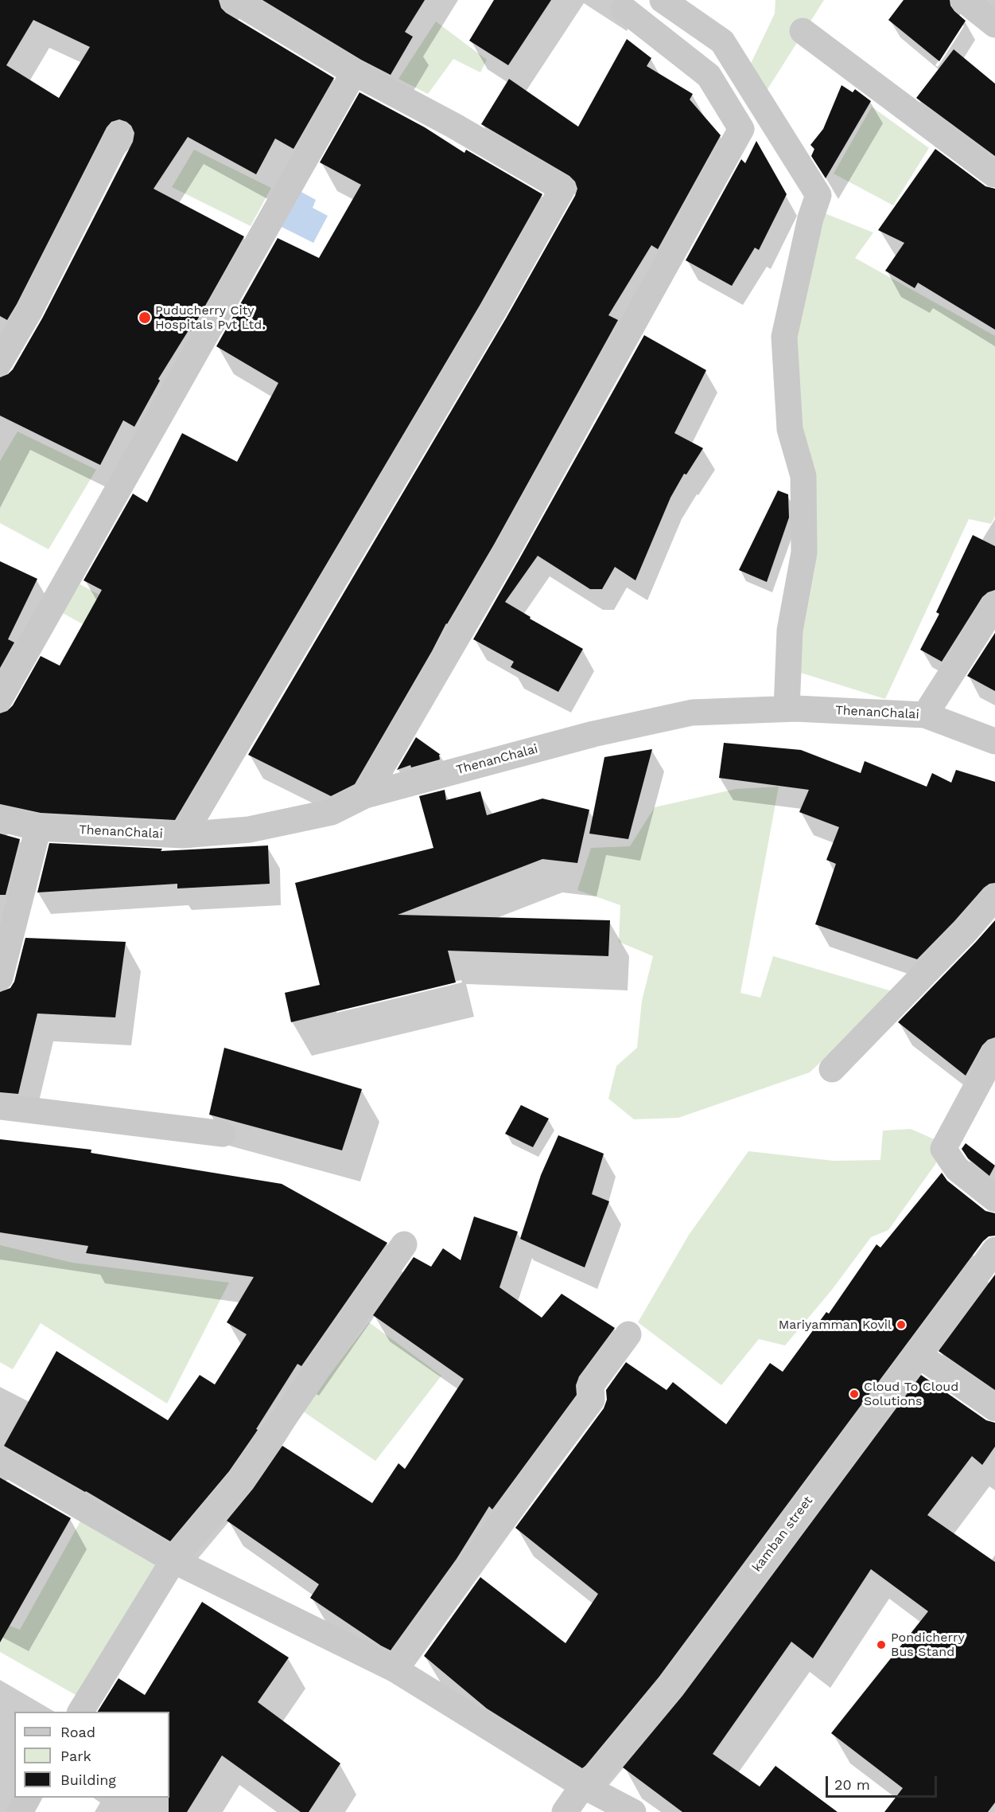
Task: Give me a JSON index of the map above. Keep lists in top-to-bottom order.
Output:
{
  "streets": {
    "street": ["ThenanChalai", "kamban street"]
  },
  "places": [
    "Puducherry City Hospitals Pvt Ltd.",
    "Mariyamman Kovil",
    "Cloud To Cloud Solutions",
    "Pondicherry Bus Stand"
  ],
  "legend": ["Road", "Park", "Building"],
  "scale_bar": "20 m"
}
